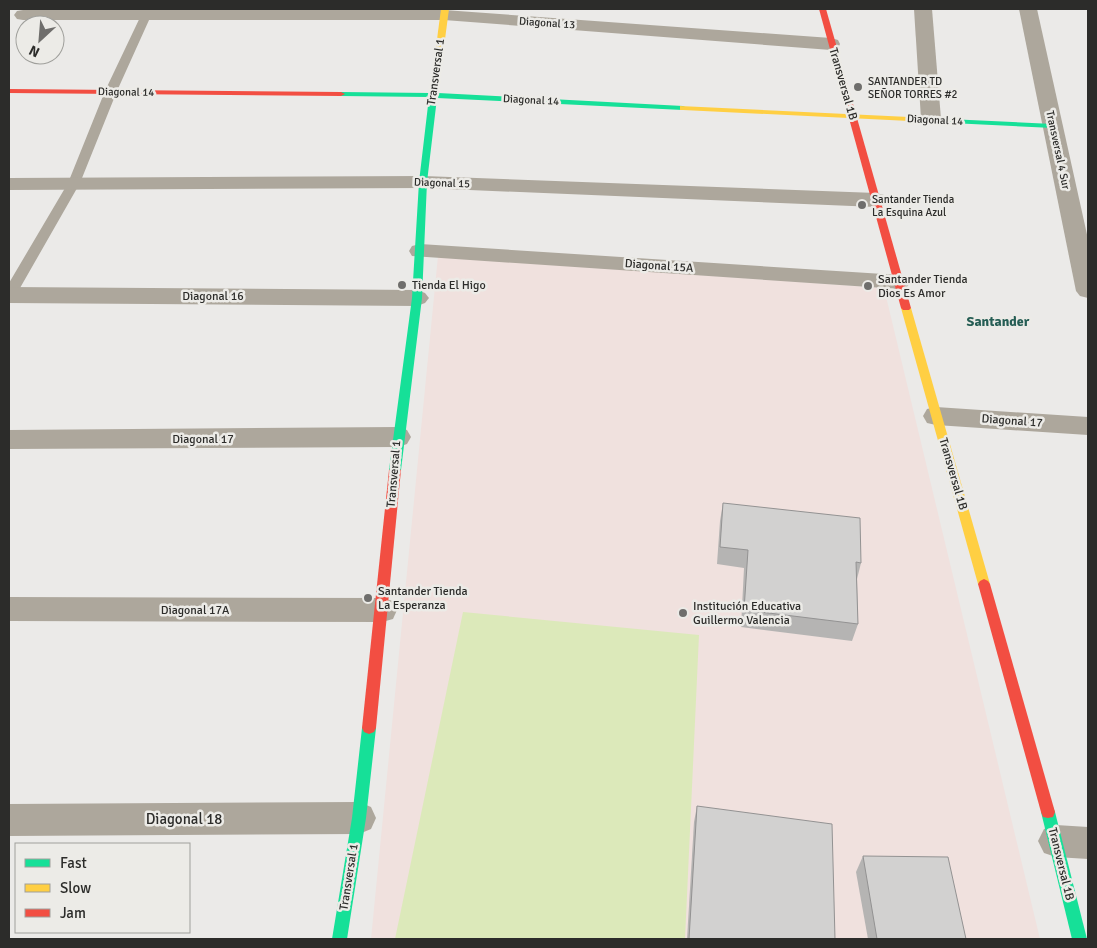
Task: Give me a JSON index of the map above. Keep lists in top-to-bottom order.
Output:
{
  "streets": {
    "street": [
      "Diagonal 13",
      "Transversal 1",
      "Transversal 1B",
      "Diagonal 14",
      "Transversal 4 Sur",
      "Diagonal 15",
      "Diagonal 15A",
      "Diagonal 16",
      "Diagonal 17",
      "Diagonal 17A",
      "Diagonal 18"
    ]
  },
  "crossings": [
    ["Diagonal 13", "Transversal 1"],
    ["Diagonal 13", "Transversal 1B"],
    ["Transversal 1", "Diagonal 14"],
    ["Transversal 1", "Diagonal 15"],
    ["Transversal 1", "Diagonal 15A"],
    ["Transversal 1", "Diagonal 16"],
    ["Transversal 1", "Diagonal 17"],
    ["Transversal 1", "Diagonal 17A"],
    ["Transversal 1", "Diagonal 18"],
    ["Transversal 1B", "Diagonal 14"],
    ["Transversal 1B", "Diagonal 15"],
    ["Transversal 1B", "Diagonal 15A"],
    ["Transversal 1B", "Diagonal 17"],
    ["Diagonal 14", "Transversal 4 Sur"]
  ],
  "districts": ["Santander"],
  "places": [
    "SANTANDER TD SEÑOR TORRES #2",
    "Santander Tienda La Esquina Azul",
    "Tienda El Higo",
    "Santander Tienda Dios Es Amor",
    "Santander Tienda La Esperanza",
    "Institución Educativa Guillermo Valencia"
  ],
  "legend": ["Fast", "Slow", "Jam"],
  "north": "bottom left"
}
